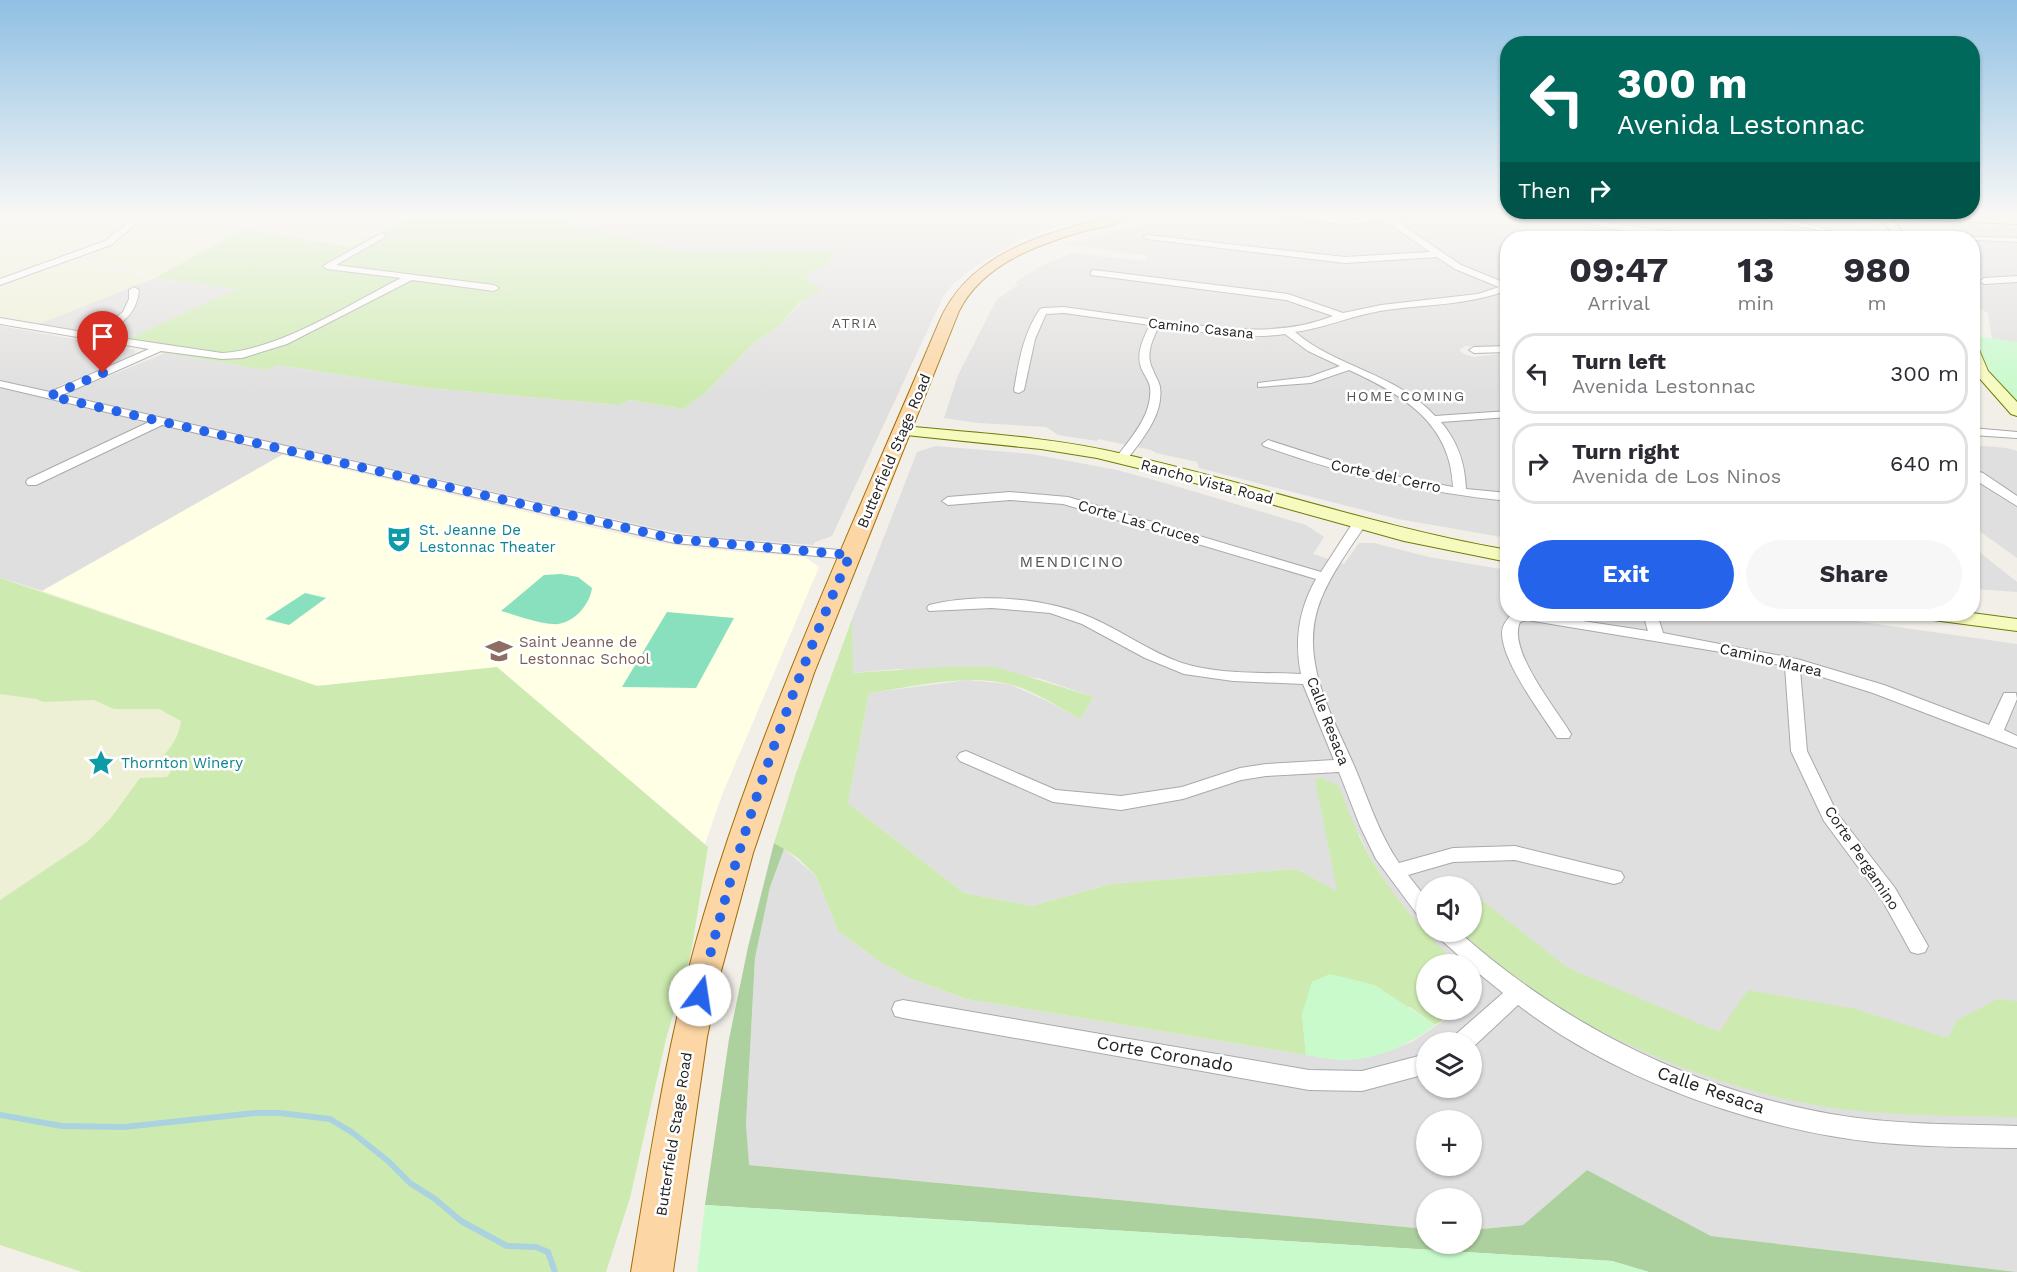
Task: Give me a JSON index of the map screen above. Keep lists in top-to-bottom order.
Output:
{
  "streets": {
    "main road": ["Butterfield Stage Road", "Rancho Vista Road"],
    "street": [
      "Camino Casana",
      "Corte del Cerro",
      "Corte Las Cruces",
      "Camino Marea",
      "Calle Resaca",
      "Corte Pergamino",
      "Corte Coronado"
    ]
  },
  "crossings": [
    ["Butterfield Stage Road", "Rancho Vista Road"],
    ["Rancho Vista Road", "Calle Resaca"],
    ["Corte Las Cruces", "Calle Resaca"],
    ["Camino Marea", "Corte Pergamino"]
  ],
  "districts": ["ATRIA", "HOME COMING", "MENDICINO"],
  "places": {
    "theatre": ["St. Jeanne De Lestonnac Theater"],
    "school or university": ["Saint Jeanne de Lestonnac School"],
    "place": ["Thornton Winery"]
  },
  "page": {
    "turn": ["300 m", "Avenida Lestonnac"],
    "then": "Then",
    "eta": [
      "09:47",
      "Arrival",
      "13",
      "min",
      "980",
      "m"
    ],
    "list": [
      {
        "name": "Turn left",
        "note": "Avenida Lestonnac",
        "value": "300 m"
      },
      {
        "name": "Turn right",
        "note": "Avenida de Los Ninos",
        "value": "640 m"
      }
    ],
    "buttons": ["Exit", "Share"],
    "map_buttons": ["+", "−"]
  }
}
